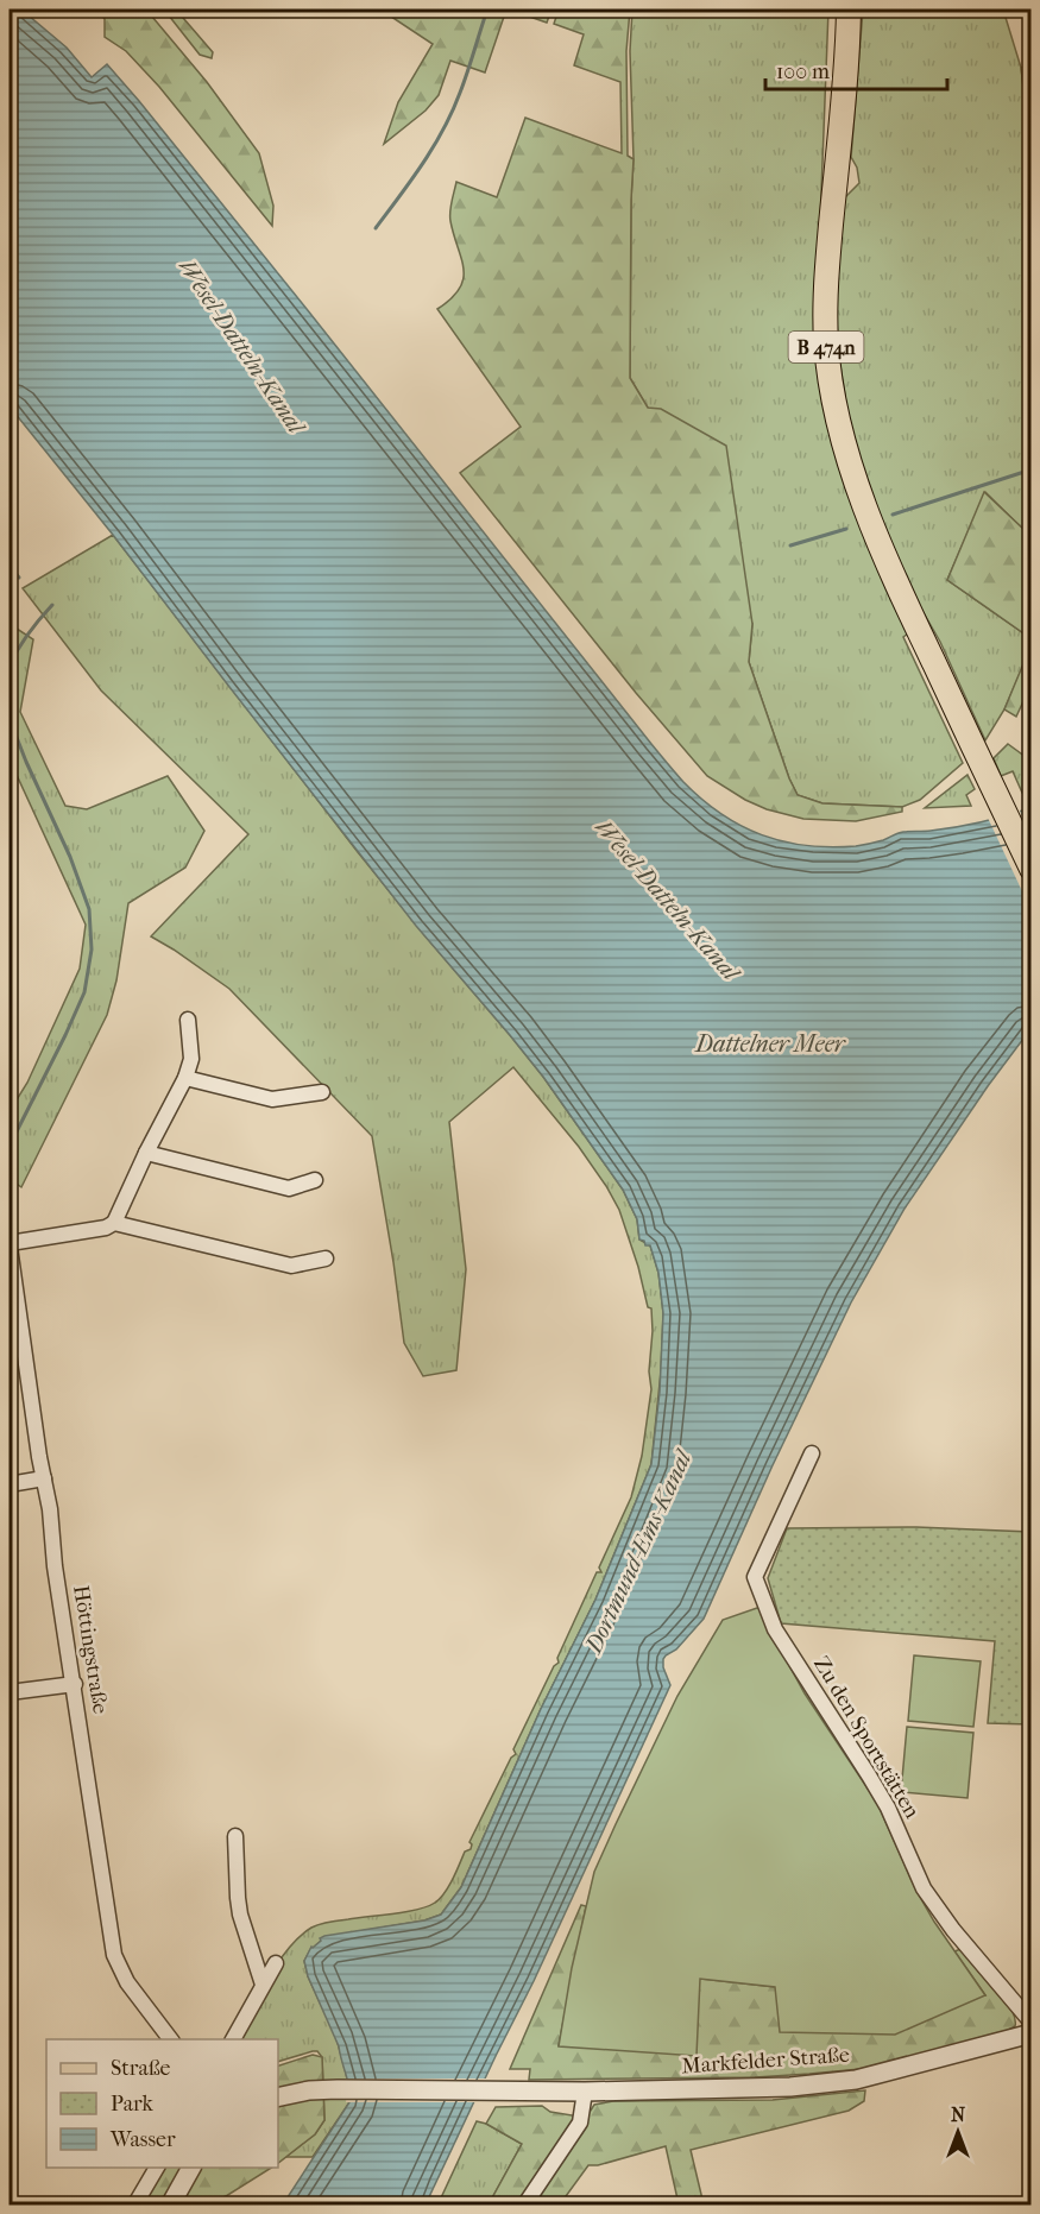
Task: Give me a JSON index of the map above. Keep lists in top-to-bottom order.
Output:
{
  "streets": {
    "main road": ["B 474n"],
    "street": ["Höttingstraße", "Zu den Sportstätten", "Markfelder Straße"]
  },
  "water": ["Wesel-Datteln-Kanal", "Dattelner Meer", "Dortmund-Ems-Kanal"],
  "legend": ["Straße", "Park", "Wasser"],
  "scale_bar": "100 m",
  "north": "top"
}
